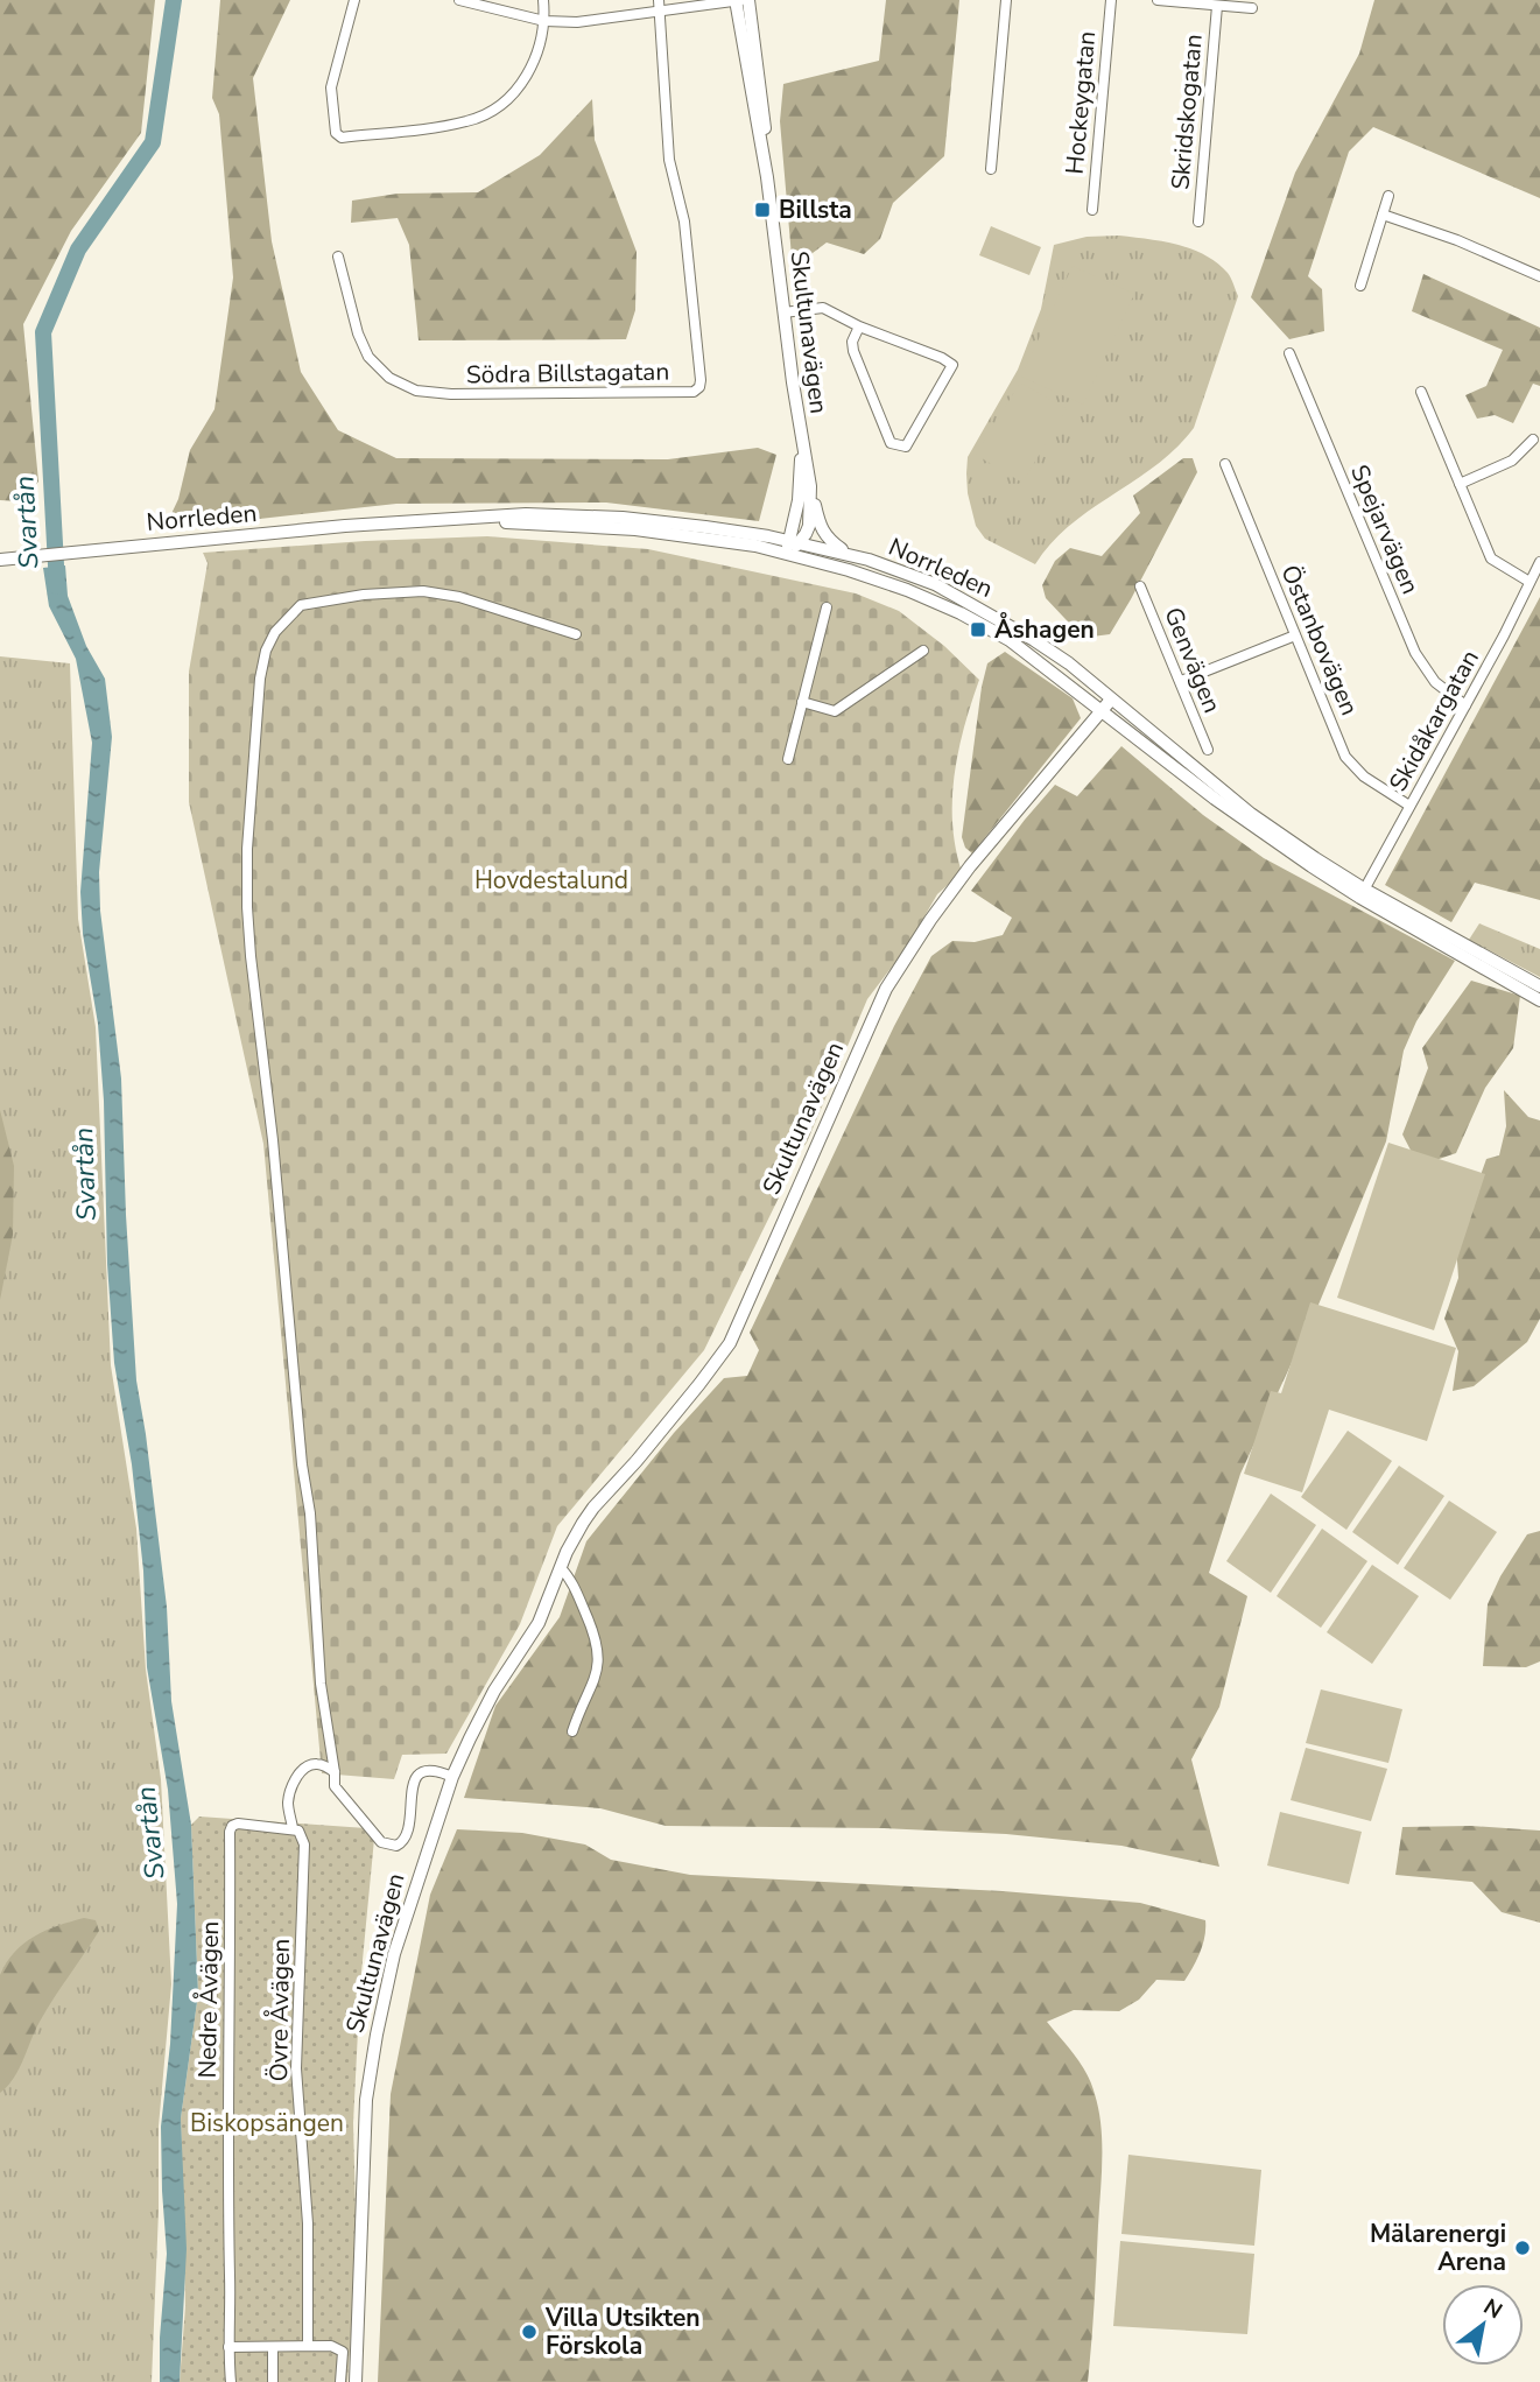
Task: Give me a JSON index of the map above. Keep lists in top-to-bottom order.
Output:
{
  "streets": {
    "main road": ["Skultunavägen", "Norrleden"],
    "street": [
      "Hockeygatan",
      "Skridskogatan",
      "Södra Billstagatan",
      "Spejarvägen",
      "Östanbovägen",
      "Genvägen",
      "Skidåkargatan",
      "Nedre Åvägen",
      "Övre Åvägen"
    ]
  },
  "crossings": [
    ["Skultunavägen", "Norrleden"],
    ["Norrleden", "Skidåkargatan"],
    ["Spejarvägen", "Skidåkargatan"],
    ["Östanbovägen", "Skidåkargatan"],
    ["Nedre Åvägen", "Övre Åvägen"]
  ],
  "water": ["Svartån"],
  "parks": ["Hovdestalund", "Biskopsängen"],
  "places": {
    "transit": ["Billsta", "Åshagen"],
    "other": ["Mälarenergi Arena", "Villa Utsikten Förskola"]
  },
  "north": "top right"
}
